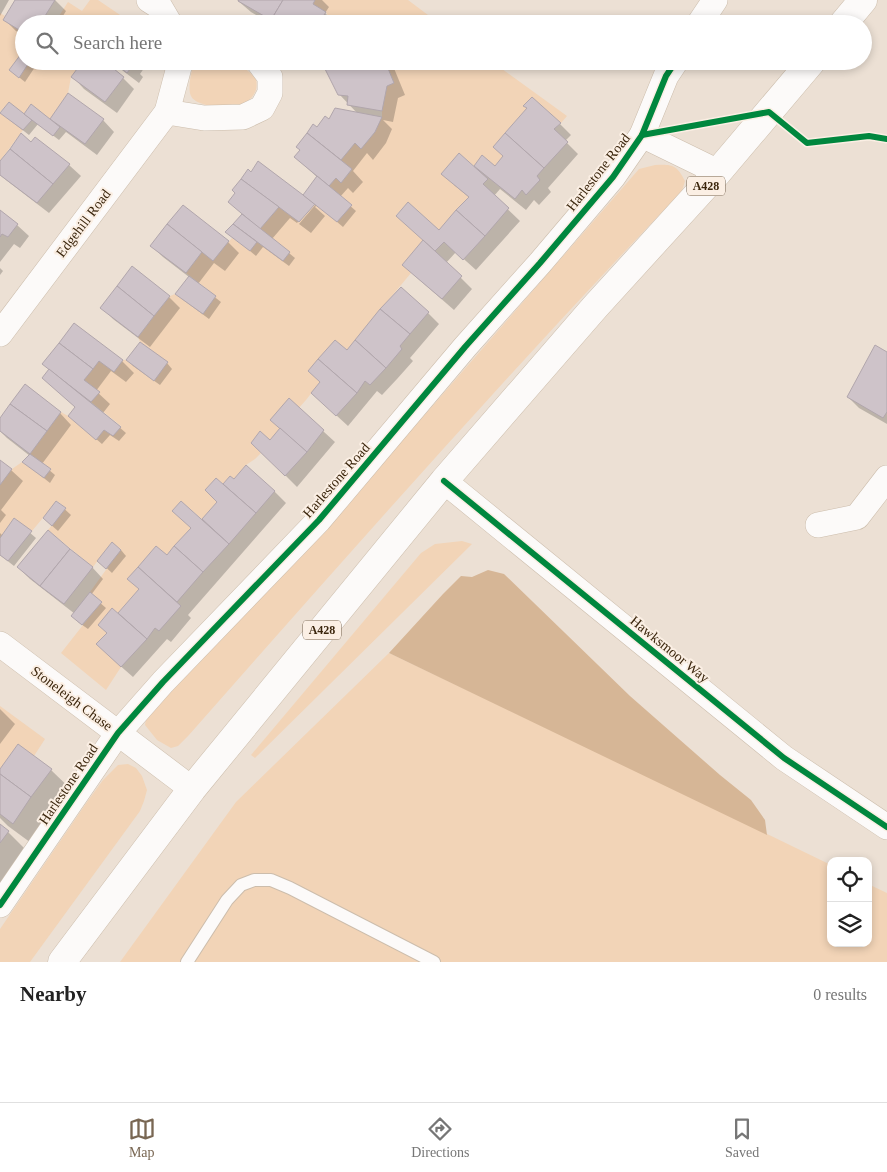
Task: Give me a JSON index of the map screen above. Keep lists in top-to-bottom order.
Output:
{
  "streets": {
    "main road": ["A428"],
    "street": [
      "Harlestone Road",
      "Edgehill Road",
      "Hawksmoor Way",
      "Stoneleigh Chase"
    ]
  },
  "crossings": [
    ["Harlestone Road", "A428"],
    ["Harlestone Road", "Stoneleigh Chase"],
    ["A428", "Hawksmoor Way"],
    ["A428", "Stoneleigh Chase"]
  ],
  "page": {
    "search": "Search here",
    "heading": ["Nearby", "0 results"],
    "nav": ["Map", "Directions", "Saved"]
  }
}
